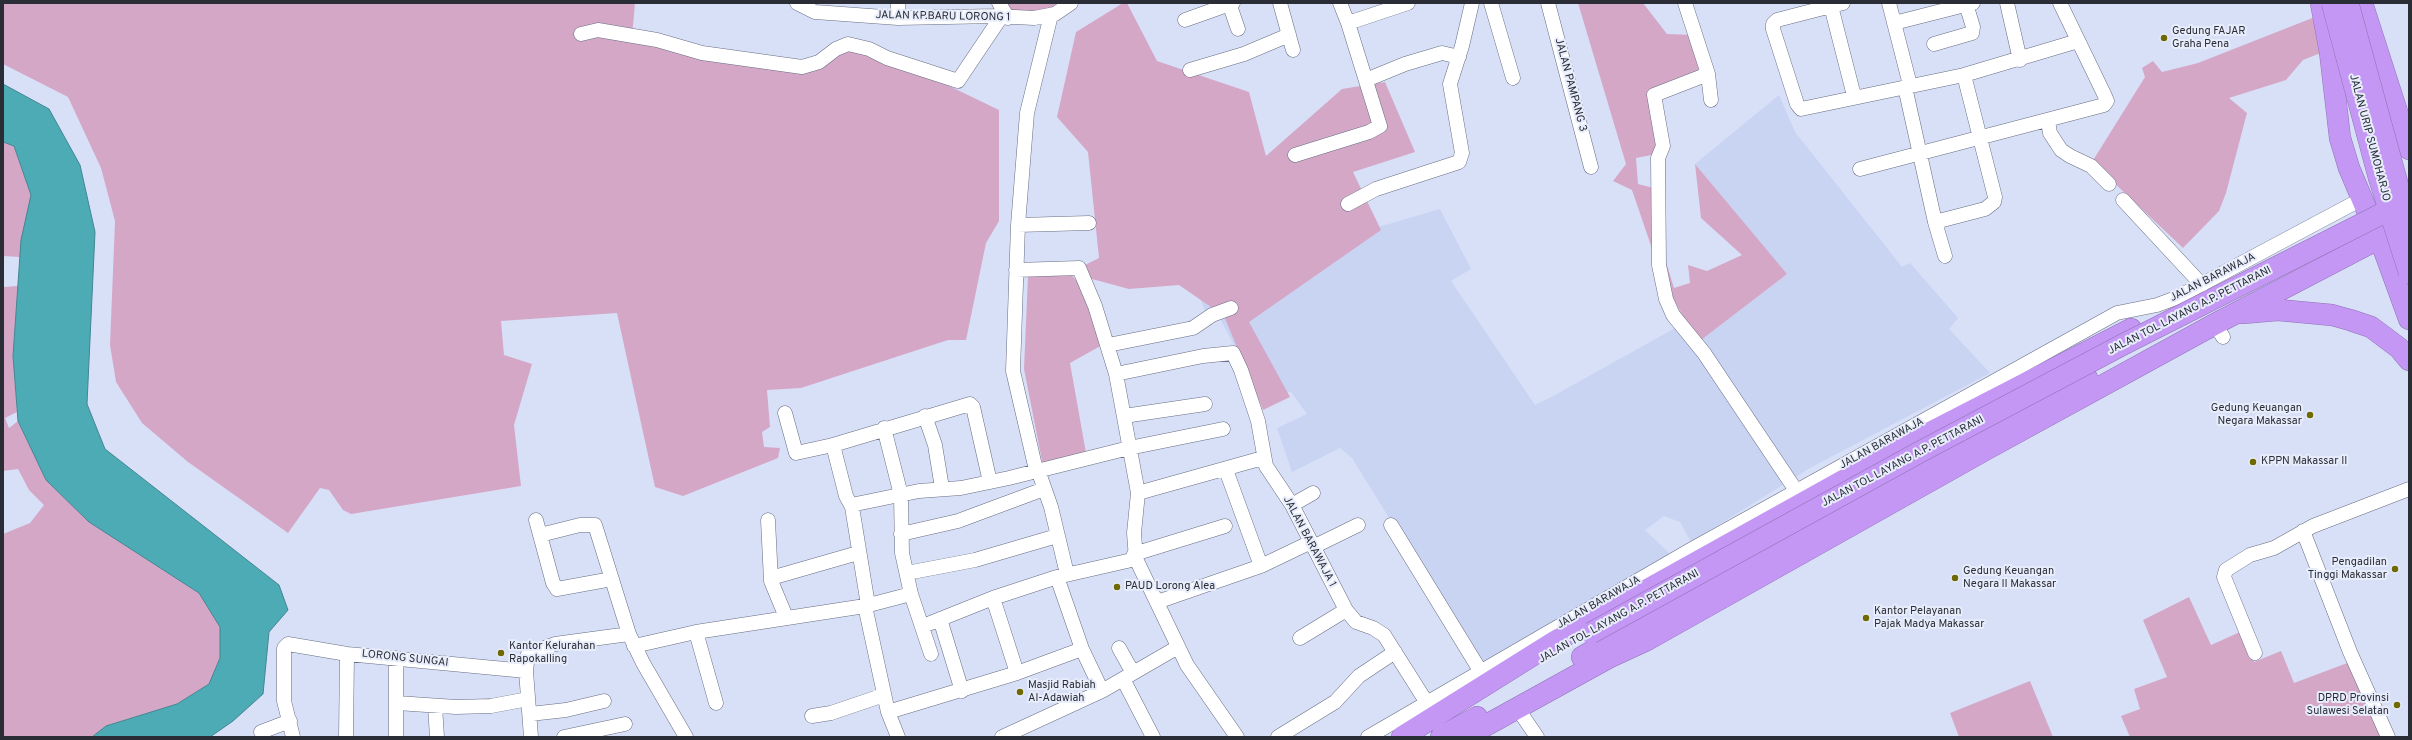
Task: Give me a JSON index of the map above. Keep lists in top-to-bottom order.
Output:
{
  "streets": {
    "highway": ["JALAN URIP SUMOHARJO", "JALAN BARAWAJA", "JALAN TOL LAYANG A.P. PETTARANI"],
    "street": [
      "JALAN KP.BARU LORONG 1",
      "JALAN PAMPANG 3",
      "JALAN BARAWAJA 1",
      "LORONG SUNGAI"
    ]
  },
  "crossings": [
    ["JALAN BARAWAJA", "JALAN BARAWAJA 1"]
  ],
  "places": [
    "Gedung FAJAR Graha Pena",
    "Gedung Keuangan Negara Makassar",
    "KPPN Makassar II",
    "Pengadilan Tinggi Makassar",
    "Gedung Keuangan Negara II Makassar",
    "PAUD Lorong Alea",
    "Kantor Pelayanan Pajak Madya Makassar",
    "Kantor Kelurahan Rapokalling",
    "Masjid Rabiah Al-Adawiah",
    "DPRD Provinsi Sulawesi Selatan"
  ]
}
